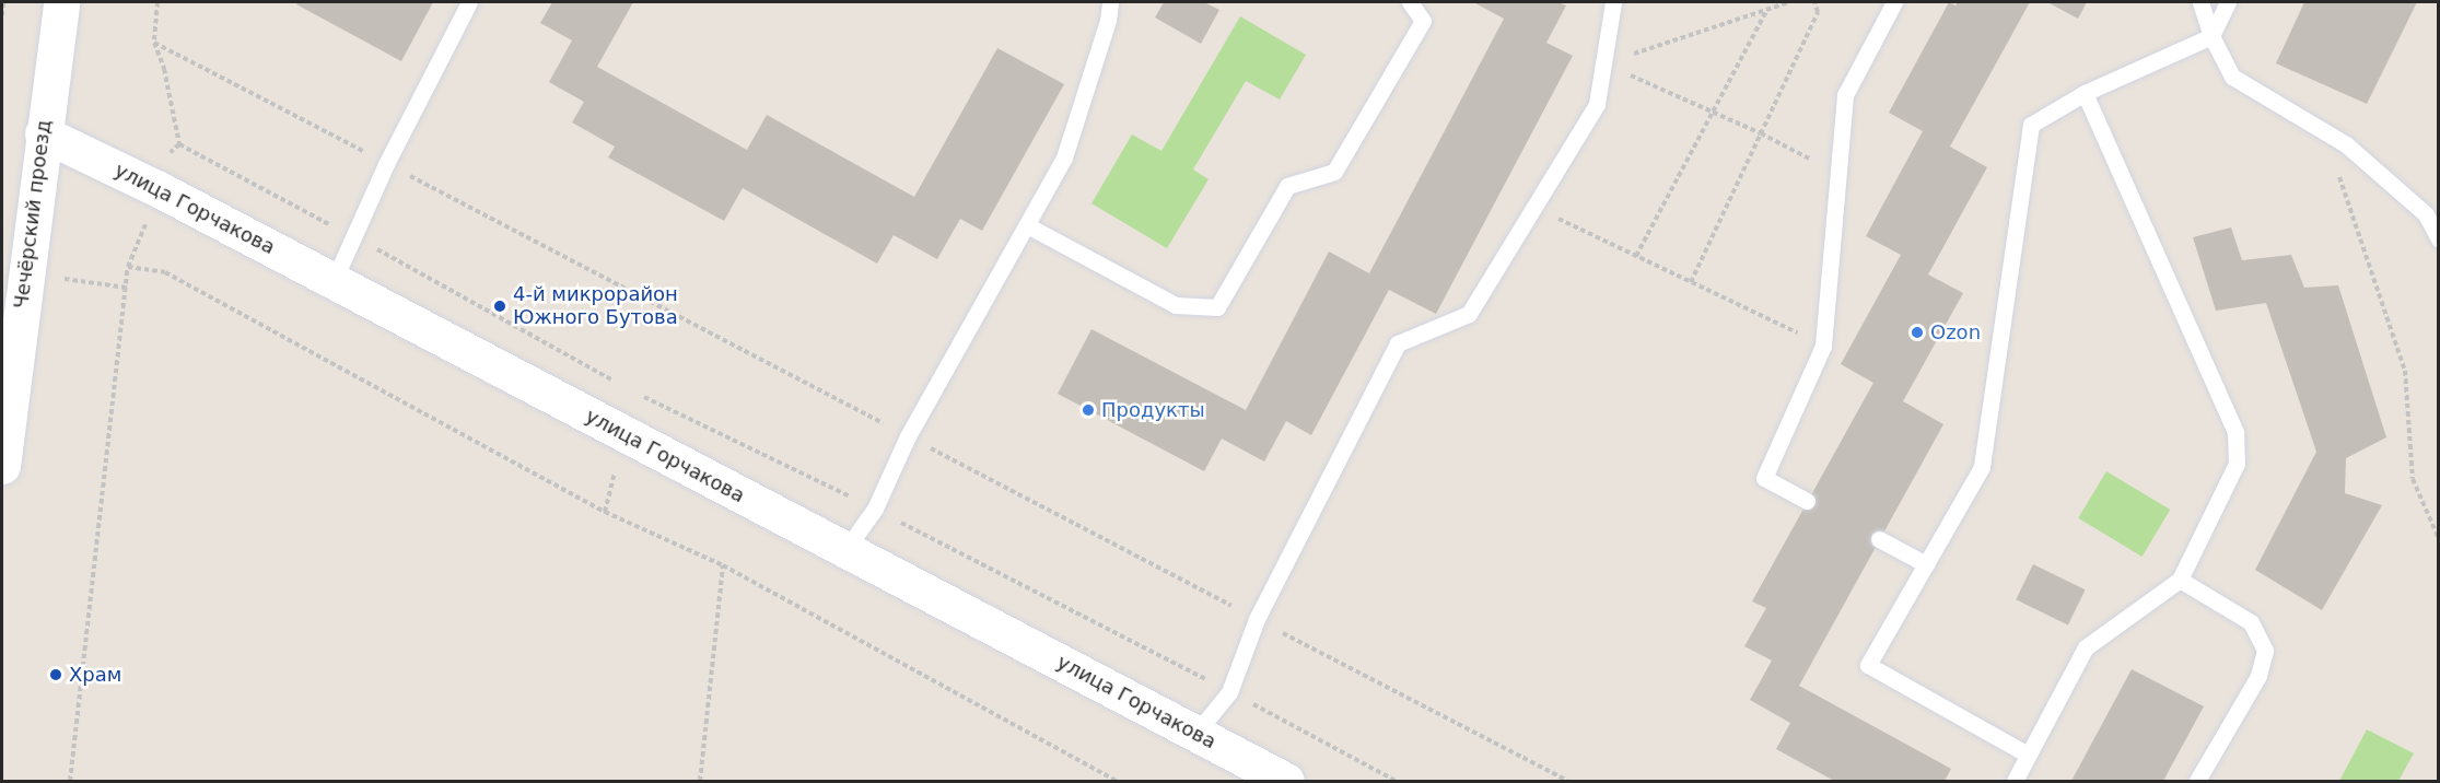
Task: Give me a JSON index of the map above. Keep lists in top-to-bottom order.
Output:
{
  "streets": {
    "street": ["улица Горчакова", "Чечёрский проезд"]
  },
  "crossings": [
    ["улица Горчакова", "Чечёрский проезд"]
  ],
  "places": [
    "4-й микрорайон Южного Бутова",
    "Ozon",
    "Продукты",
    "Храм"
  ]
}
